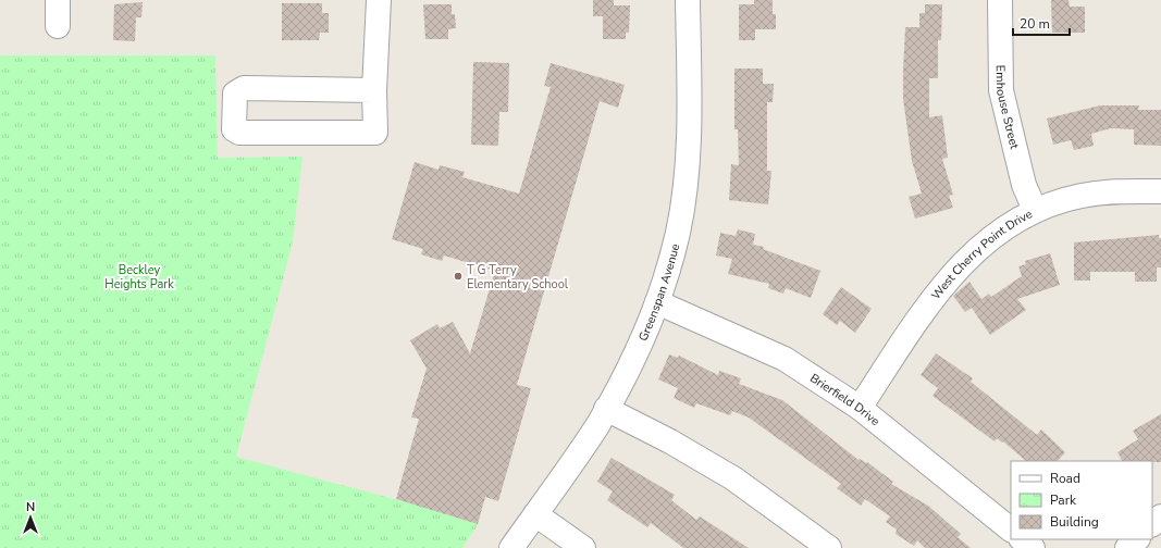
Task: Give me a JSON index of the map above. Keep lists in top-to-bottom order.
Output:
{
  "streets": {
    "street": [
      "Emhouse Street",
      "West Cherry Point Drive",
      "Greenspan Avenue",
      "Brierfield Drive"
    ]
  },
  "crossings": [
    ["Emhouse Street", "West Cherry Point Drive"],
    ["West Cherry Point Drive", "Brierfield Drive"],
    ["Greenspan Avenue", "Brierfield Drive"]
  ],
  "parks": ["Beckley Heights Park"],
  "places": ["T G Terry Elementary School"],
  "legend": ["Road", "Park", "Building"],
  "scale_bar": "20 m",
  "north": "top"
}
